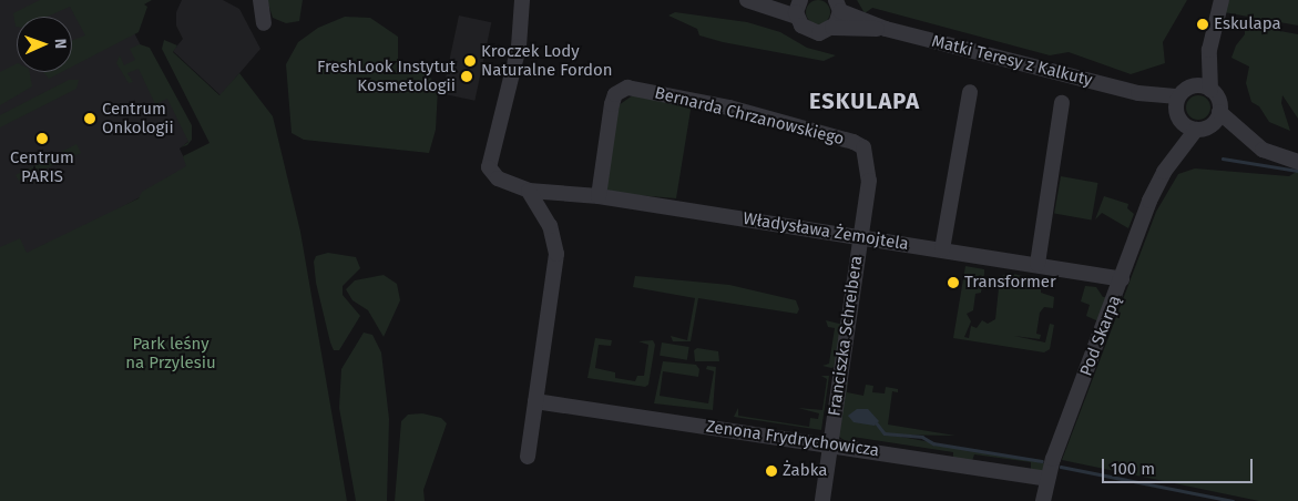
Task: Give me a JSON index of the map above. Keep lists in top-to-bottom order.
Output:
{
  "streets": {
    "street": [
      "Matki Teresy z Kalkuty",
      "Bernarda Chrzanowskiego",
      "Władysława Żemojtela",
      "Franciszka Schreibera",
      "Pod Skarpą",
      "Zenona Frydrychowicza"
    ]
  },
  "crossings": [
    ["Matki Teresy z Kalkuty", "Pod Skarpą"],
    ["Bernarda Chrzanowskiego", "Władysława Żemojtela"],
    ["Bernarda Chrzanowskiego", "Franciszka Schreibera"],
    ["Władysława Żemojtela", "Franciszka Schreibera"],
    ["Władysława Żemojtela", "Pod Skarpą"],
    ["Franciszka Schreibera", "Zenona Frydrychowicza"],
    ["Pod Skarpą", "Zenona Frydrychowicza"]
  ],
  "districts": ["ESKULAPA"],
  "parks": ["Park leśny na Przylesiu"],
  "places": [
    "Eskulapa",
    "Kroczek Lody Naturalne Fordon",
    "FreshLook Instytut Kosmetologii",
    "Centrum Onkologii",
    "Centrum PARIS",
    "Transformer",
    "Żabka"
  ],
  "scale_bar": "100 m",
  "north": "right"
}
